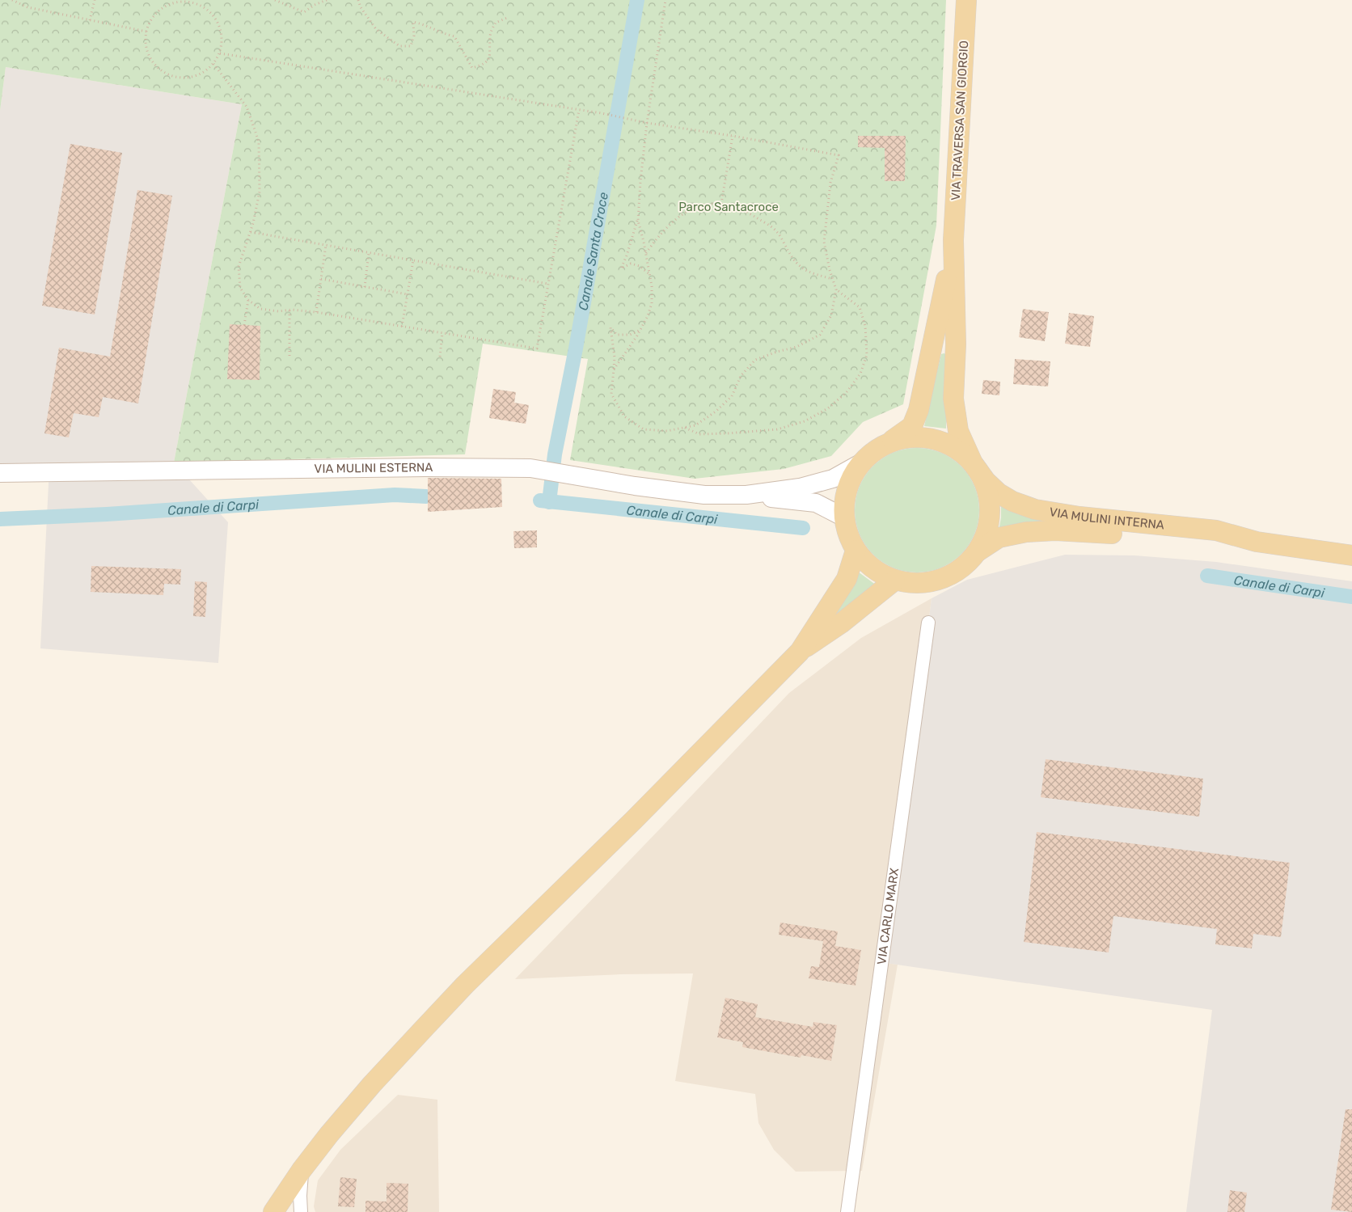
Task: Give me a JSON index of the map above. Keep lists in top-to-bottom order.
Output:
{
  "streets": {
    "main road": ["VIA TRAVERSA SAN GIORGIO", "VIA MULINI ESTERNA", "VIA MULINI INTERNA"],
    "street": ["VIA CARLO MARX"]
  },
  "crossings": [
    ["VIA TRAVERSA SAN GIORGIO", "VIA MULINI ESTERNA"],
    ["VIA TRAVERSA SAN GIORGIO", "VIA MULINI INTERNA"]
  ],
  "water": ["Canale Santa Croce", "Canale di Carpi"],
  "parks": ["Parco Santacroce"]
}
